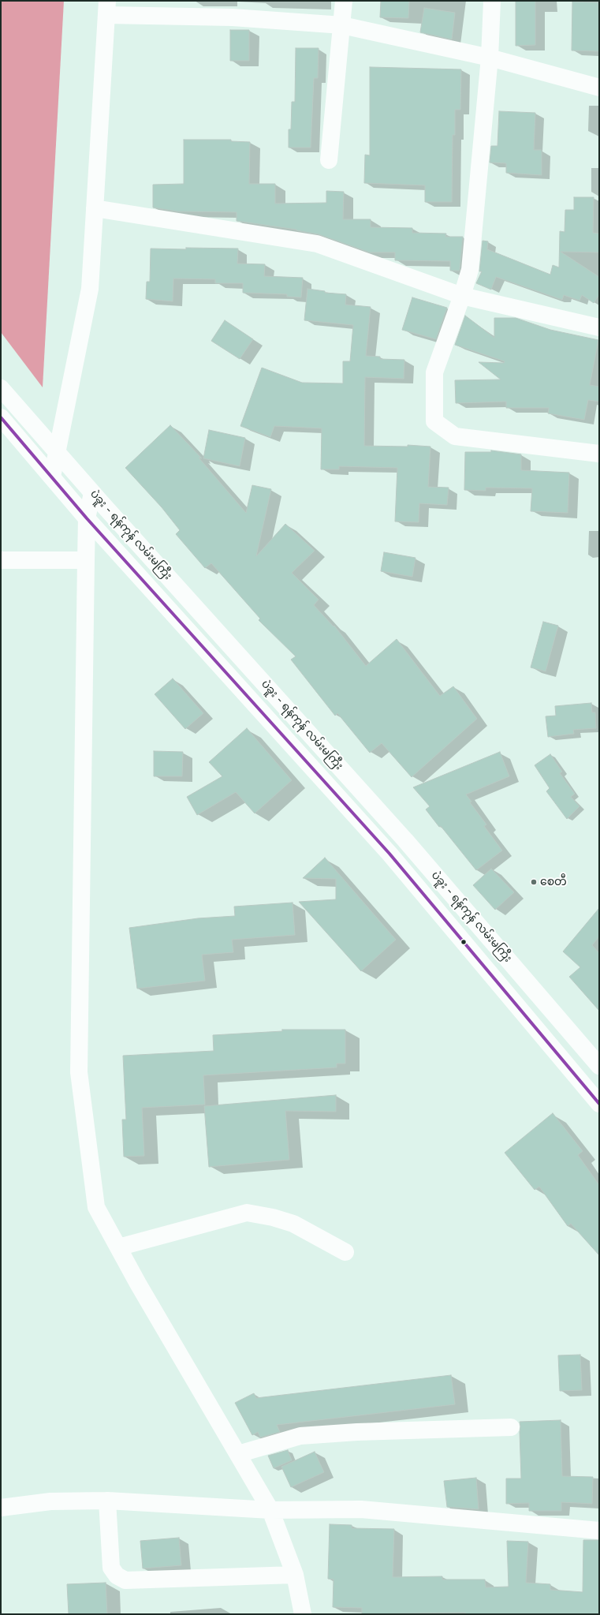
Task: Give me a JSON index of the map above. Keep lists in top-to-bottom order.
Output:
{
  "streets": {
    "main road": ["ပဲခူး - ရန်ကုန် လမ်းမကြီး"]
  },
  "places": ["စေတီ"]
}
